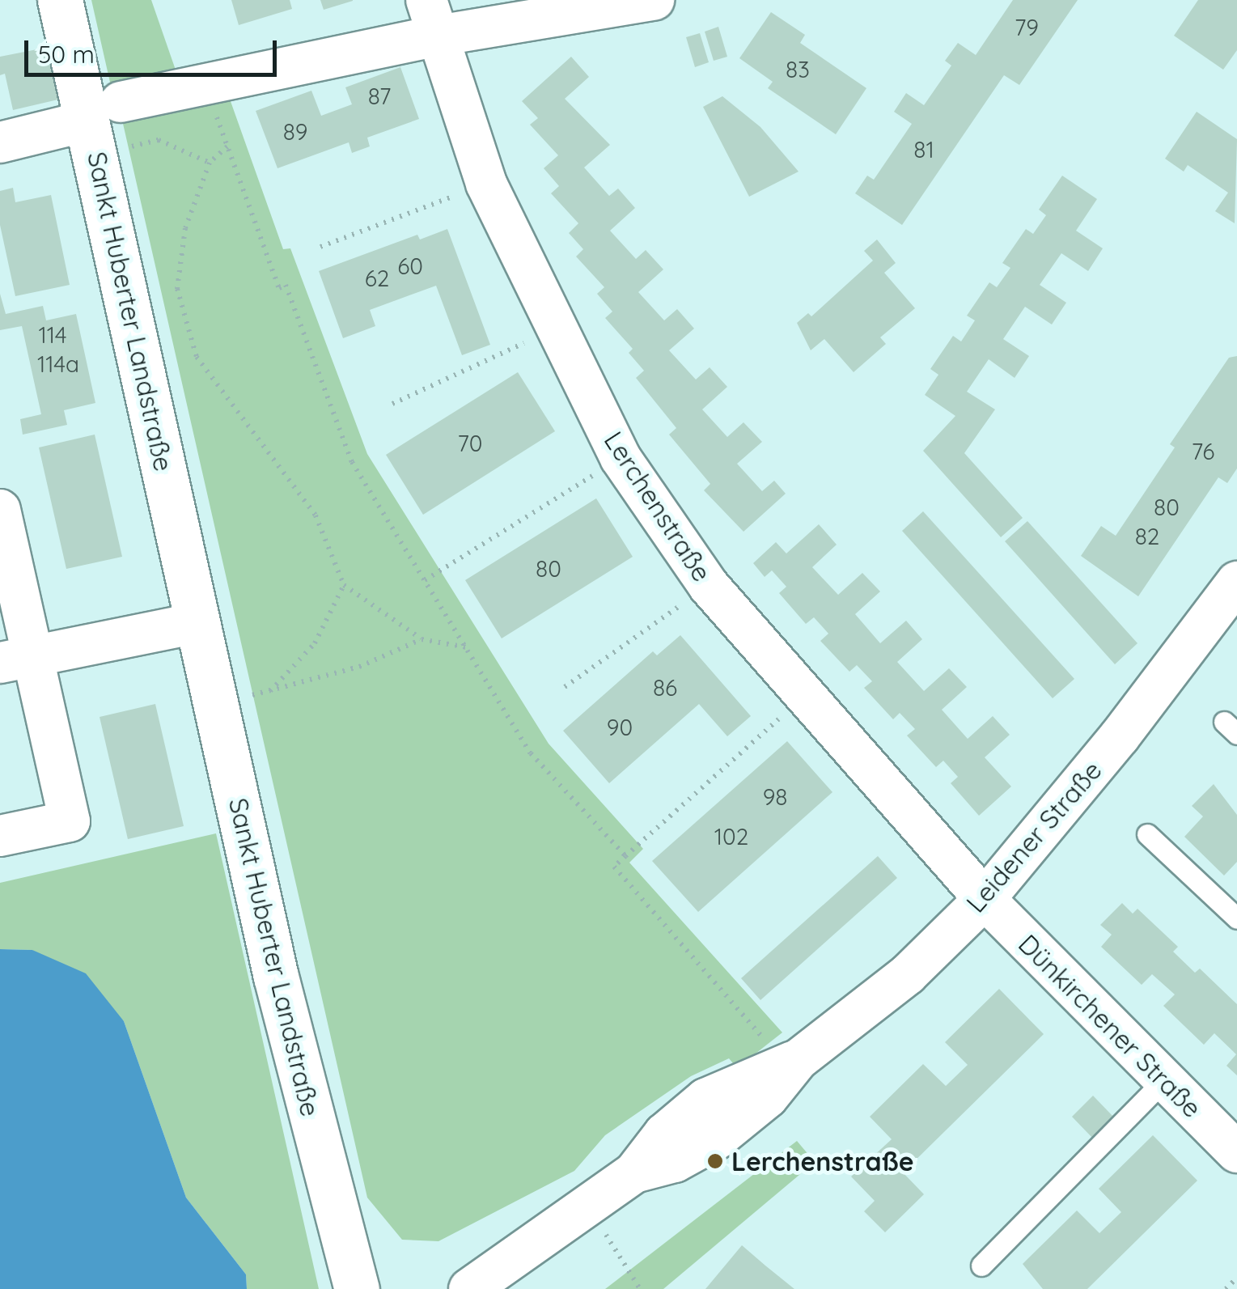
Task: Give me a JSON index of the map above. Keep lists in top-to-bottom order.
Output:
{
  "streets": {
    "street": [
      "Sankt Huberter Landstraße",
      "Lerchenstraße",
      "Leidener Straße",
      "Dünkirchener Straße"
    ]
  },
  "crossings": [
    ["Lerchenstraße", "Leidener Straße"],
    ["Lerchenstraße", "Dünkirchener Straße"],
    ["Leidener Straße", "Dünkirchener Straße"]
  ],
  "places": ["Lerchenstraße"],
  "house_numbers": [
    "79",
    "83",
    "87",
    "89",
    "81",
    "60",
    "62",
    "114",
    "114a",
    "70",
    "76",
    "80",
    "82",
    "80",
    "86",
    "90",
    "98",
    "102"
  ],
  "scale_bar": "50 m"
}
